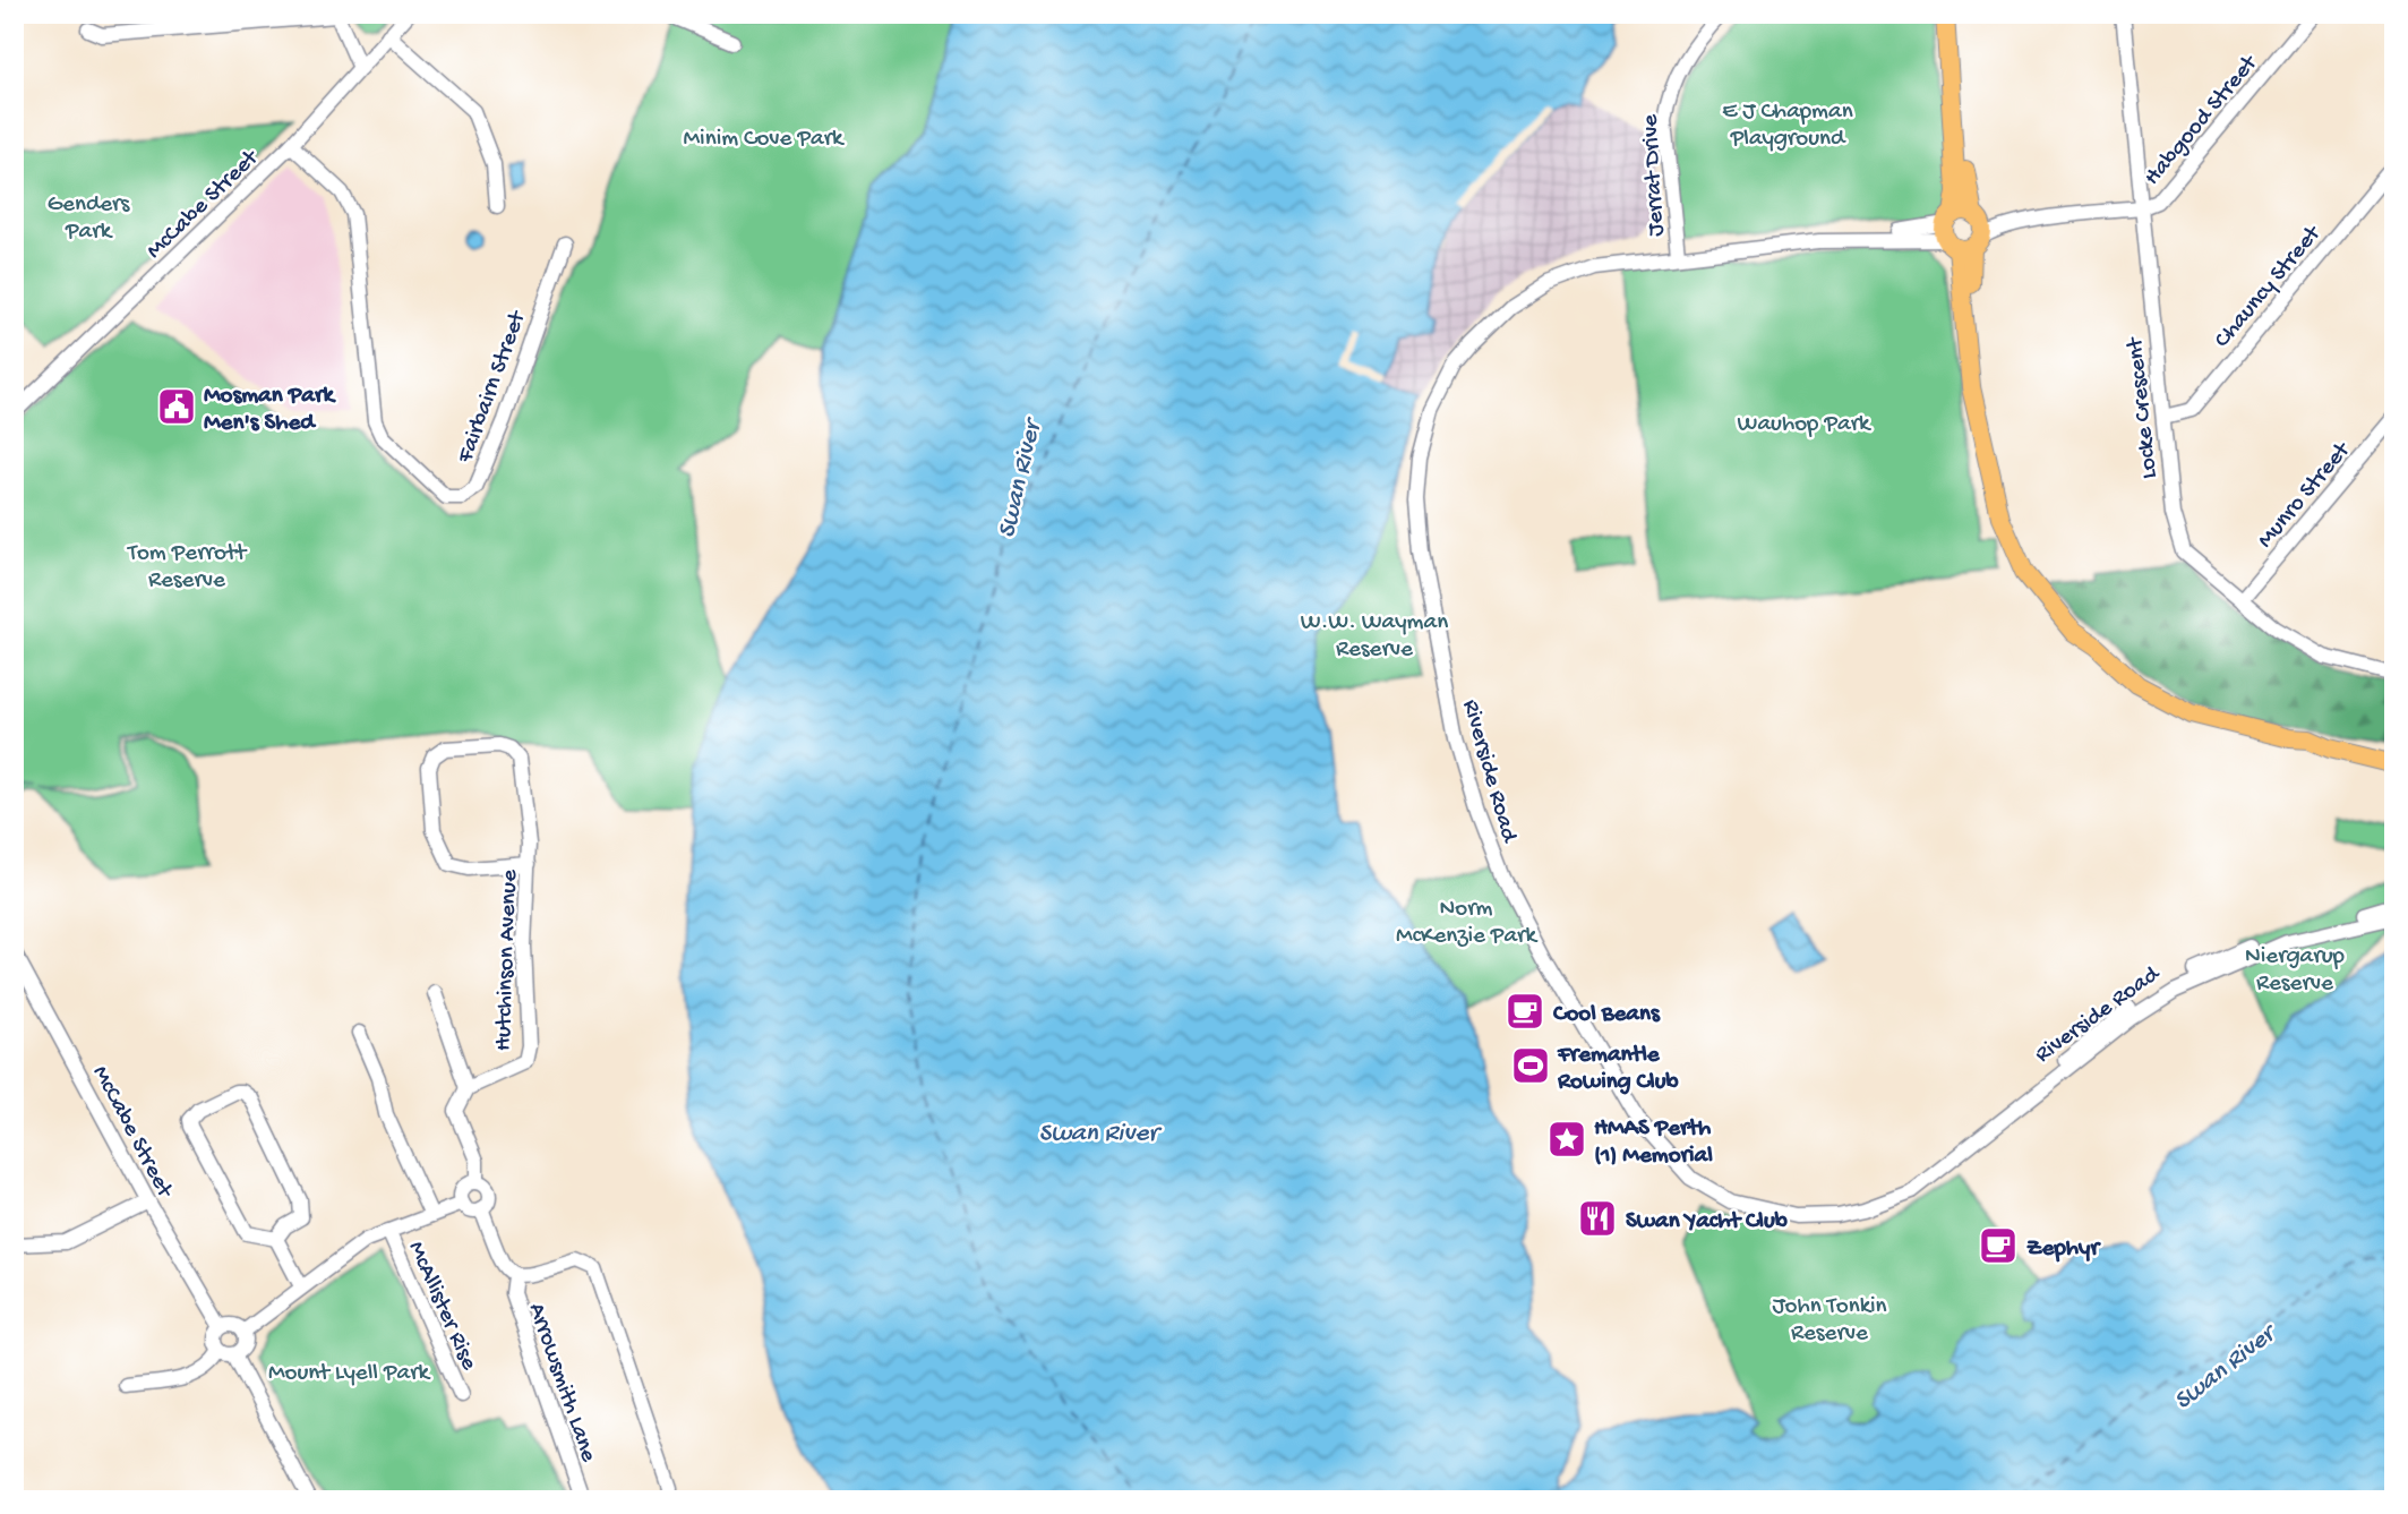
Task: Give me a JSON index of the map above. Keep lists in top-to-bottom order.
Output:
{
  "streets": {
    "street": [
      "Habgood Street",
      "Jerrat Drive",
      "McCabe Street",
      "Chauncy Street",
      "Fairbairn Street",
      "Locke Crescent",
      "Munro Street",
      "Riverside Road",
      "Hutchinson Avenue",
      "McAllister Rise",
      "Arrowsmith Lane"
    ]
  },
  "crossings": [
    ["Habgood Street", "Locke Crescent"],
    ["Habgood Street", "Riverside Road"],
    ["Jerrat Drive", "Riverside Road"],
    ["McCabe Street", "Fairbairn Street"],
    ["Chauncy Street", "Locke Crescent"],
    ["Locke Crescent", "Munro Street"],
    ["Locke Crescent", "Riverside Road"]
  ],
  "water": ["Swan River"],
  "parks": [
    "E J Chapman Playground",
    "Minim Cove Park",
    "Genders Park",
    "Wauhop Park",
    "Tom Perrott Reserve",
    "W.W. Wayman Reserve",
    "Norm McKenzie Park",
    "Niergarup Reserve",
    "John Tonkin Reserve",
    "Mount Lyell Park"
  ],
  "places": {
    "public building": ["Mosman Park Men's Shed"],
    "cafe": ["Cool Beans", "Zephyr"],
    "sports": ["Fremantle Rowing Club"],
    "place": ["HMAS Perth (1) Memorial"],
    "restaurant": ["Swan Yacht Club"]
  }
}
